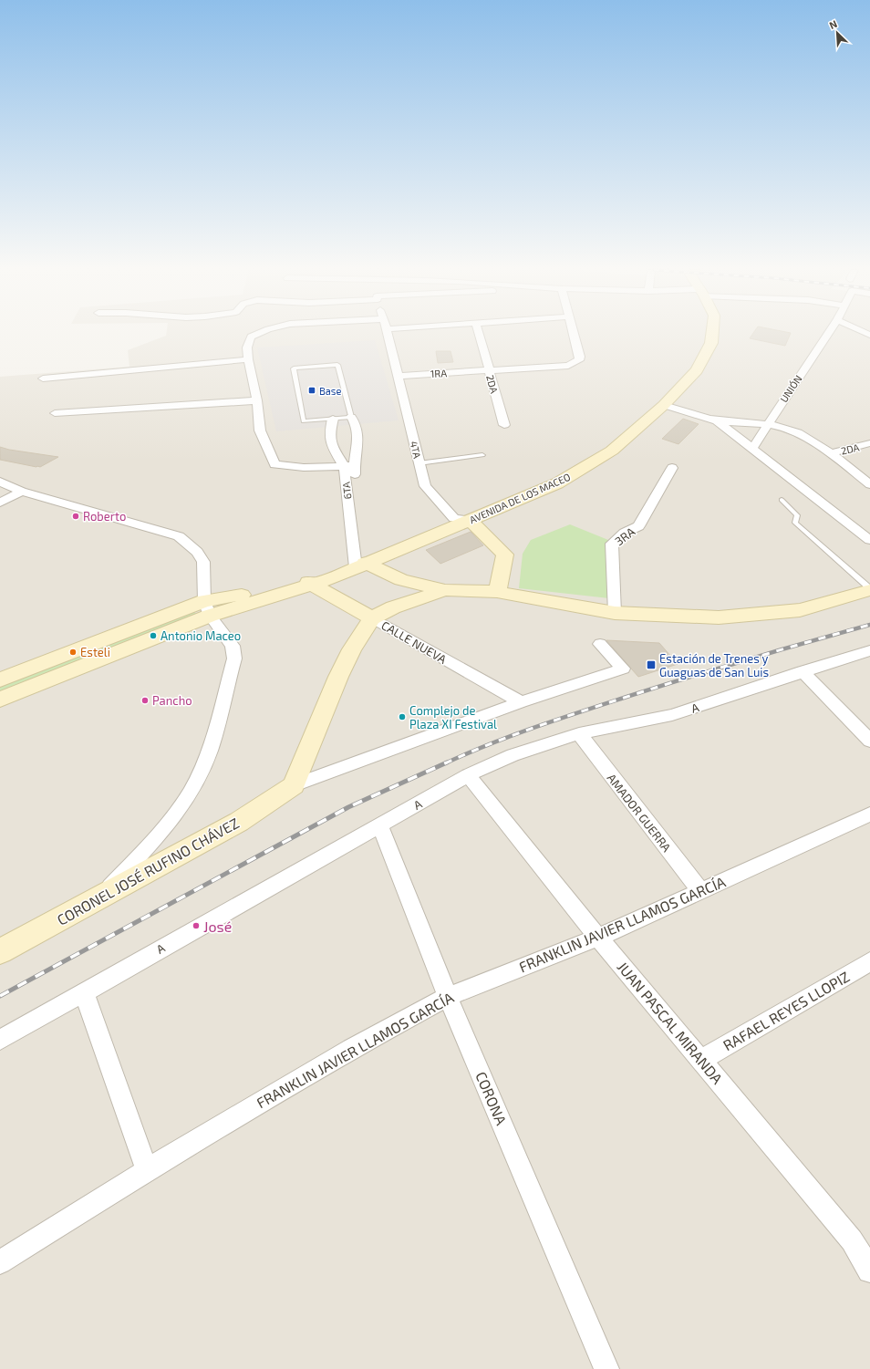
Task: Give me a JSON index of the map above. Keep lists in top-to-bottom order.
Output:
{
  "streets": {
    "street": [
      "1RA",
      "2DA",
      "UNIÓN",
      "4TA",
      "6TA",
      "AVENIDA DE LOS MACEO",
      "3RA",
      "CALLE NUEVA",
      "A",
      "AMADOR GUERRA",
      "CORONEL JOSÉ RUFINO CHÁVEZ",
      "FRANKLIN JAVIER LLAMOS GARCÍA",
      "RAFAEL REYES LLOPIZ",
      "JUAN PASCAL MIRANDA",
      "CORONA"
    ]
  },
  "crossings": [
    ["1RA", "2DA"],
    ["1RA", "4TA"],
    ["4TA", "AVENIDA DE LOS MACEO"],
    ["6TA", "AVENIDA DE LOS MACEO"],
    ["AVENIDA DE LOS MACEO", "CALLE NUEVA"],
    ["CALLE NUEVA", "CORONEL JOSÉ RUFINO CHÁVEZ"],
    ["A", "AMADOR GUERRA"],
    ["A", "JUAN PASCAL MIRANDA"],
    ["A", "CORONA"],
    ["AMADOR GUERRA", "FRANKLIN JAVIER LLAMOS GARCÍA"],
    ["FRANKLIN JAVIER LLAMOS GARCÍA", "JUAN PASCAL MIRANDA"],
    ["FRANKLIN JAVIER LLAMOS GARCÍA", "CORONA"],
    ["RAFAEL REYES LLOPIZ", "JUAN PASCAL MIRANDA"]
  ],
  "places": {
    "transit": ["Base", "Estación de Trenes y Guaguas de San Luis"],
    "other": [
      "Roberto",
      "Antonio Maceo",
      "Esteli",
      "Pancho",
      "Complejo de Plaza XI Festival",
      "José"
    ]
  },
  "north": "top left"
}
